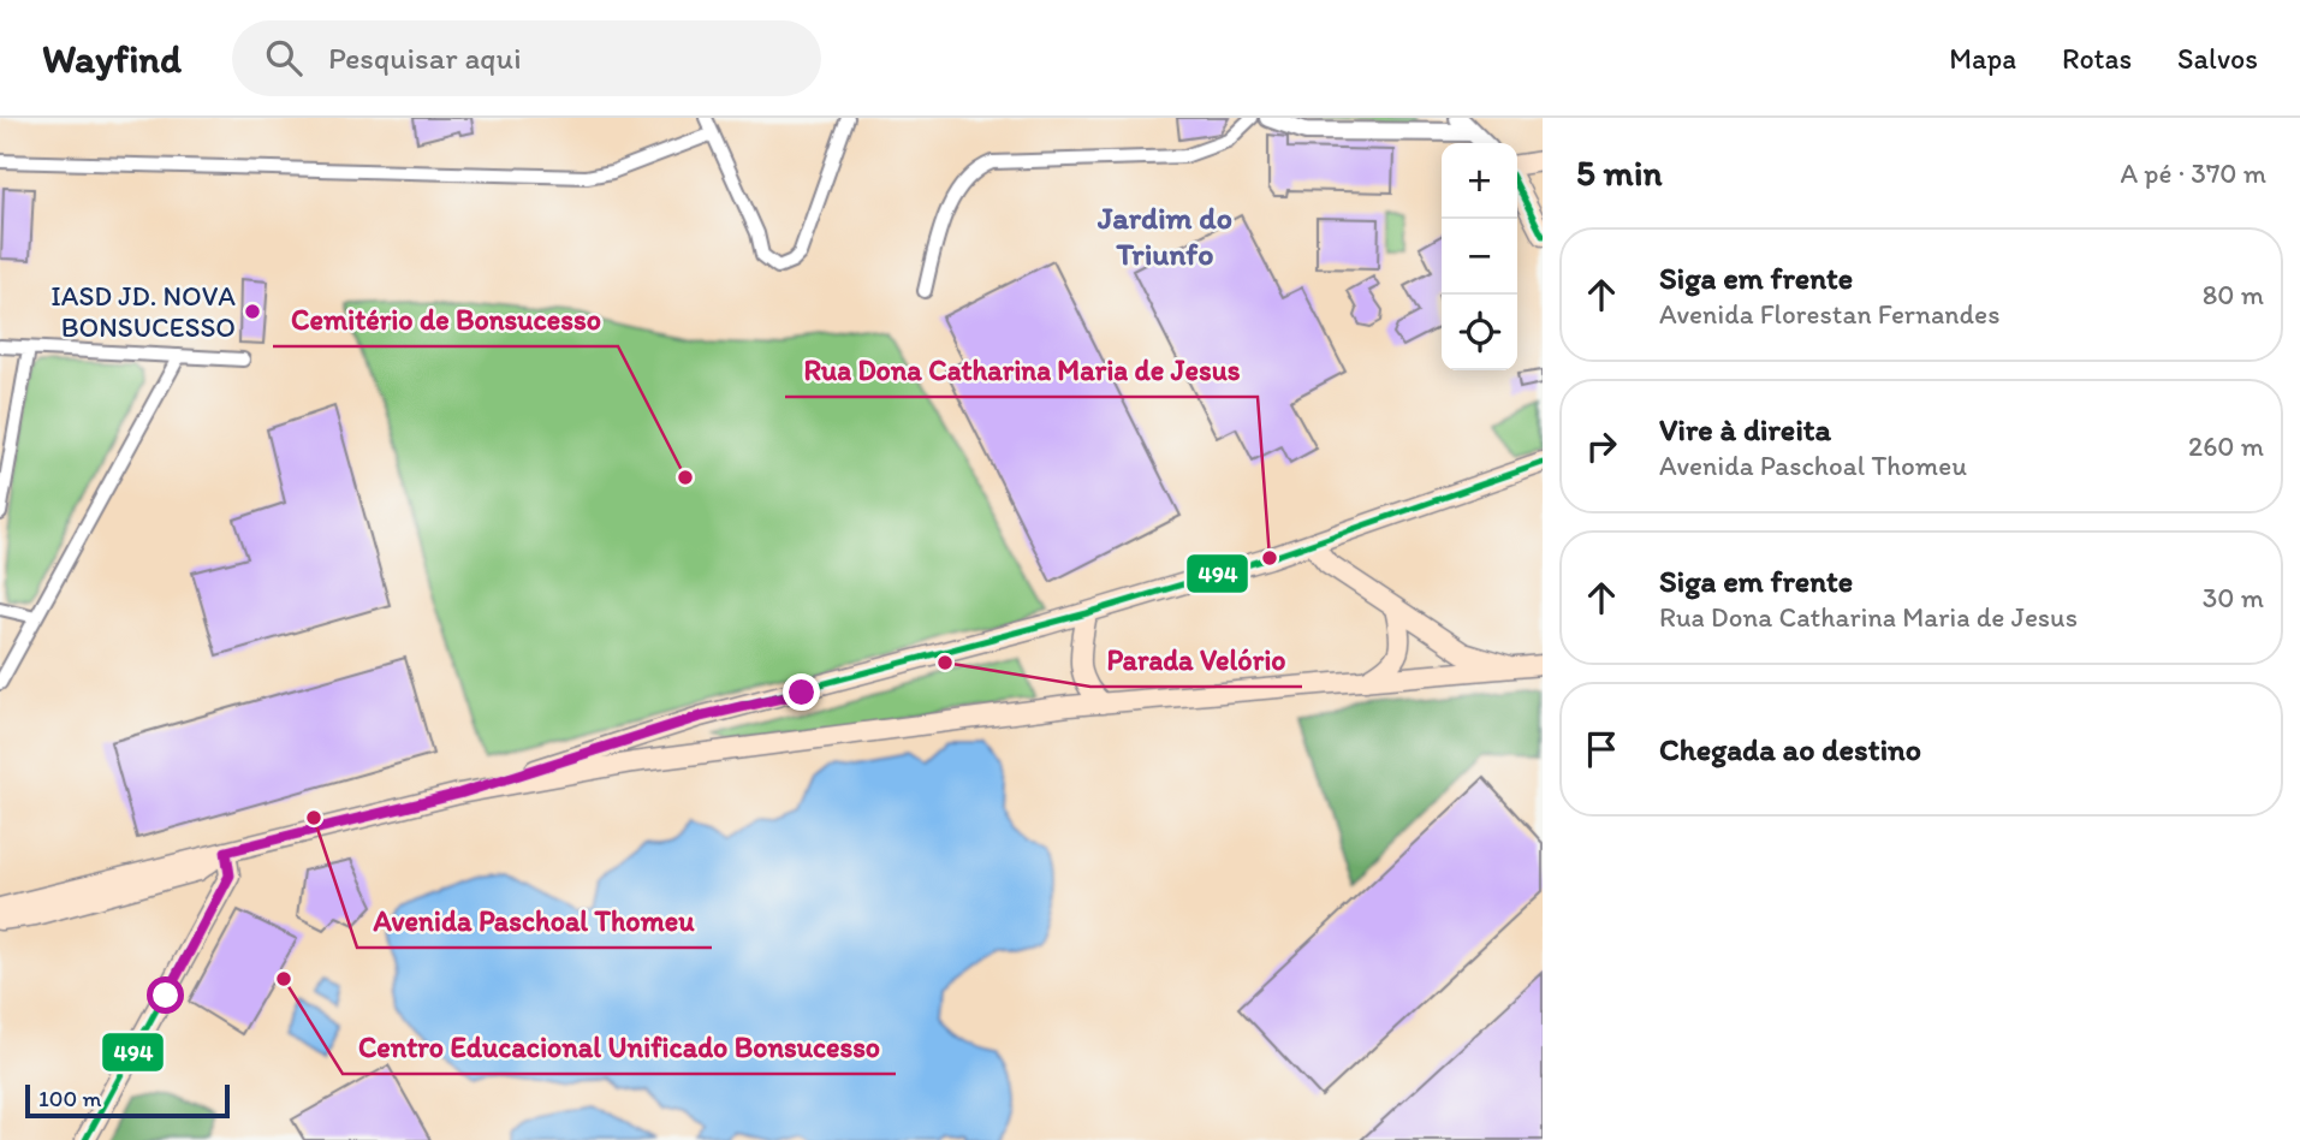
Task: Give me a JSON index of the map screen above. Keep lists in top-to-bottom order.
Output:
{
  "districts": ["Jardim do Triunfo"],
  "places": [
    "IASD JD. NOVA BONSUCESSO",
    "Cemitério de Bonsucesso",
    "Rua Dona Catharina Maria de Jesus",
    "Parada Velório",
    "Avenida Paschoal Thomeu",
    "Centro Educacional Unificado Bonsucesso"
  ],
  "lines": ["transit line 494"],
  "scale_bar": "100 m",
  "page": {
    "header": "Wayfind",
    "search": "Pesquisar aqui",
    "nav": ["Mapa", "Rotas", "Salvos"],
    "heading": ["5 min", "A pé · 370 m"],
    "map_buttons": ["+", "−"],
    "list": [
      ["Siga em frente", "Avenida Florestan Fernandes", "80 m"],
      ["Vire à direita", "Avenida Paschoal Thomeu", "260 m"],
      ["Siga em frente", "Rua Dona Catharina Maria de Jesus", "30 m"],
      "Chegada ao destino"
    ],
    "scale": "100 m"
  }
}
